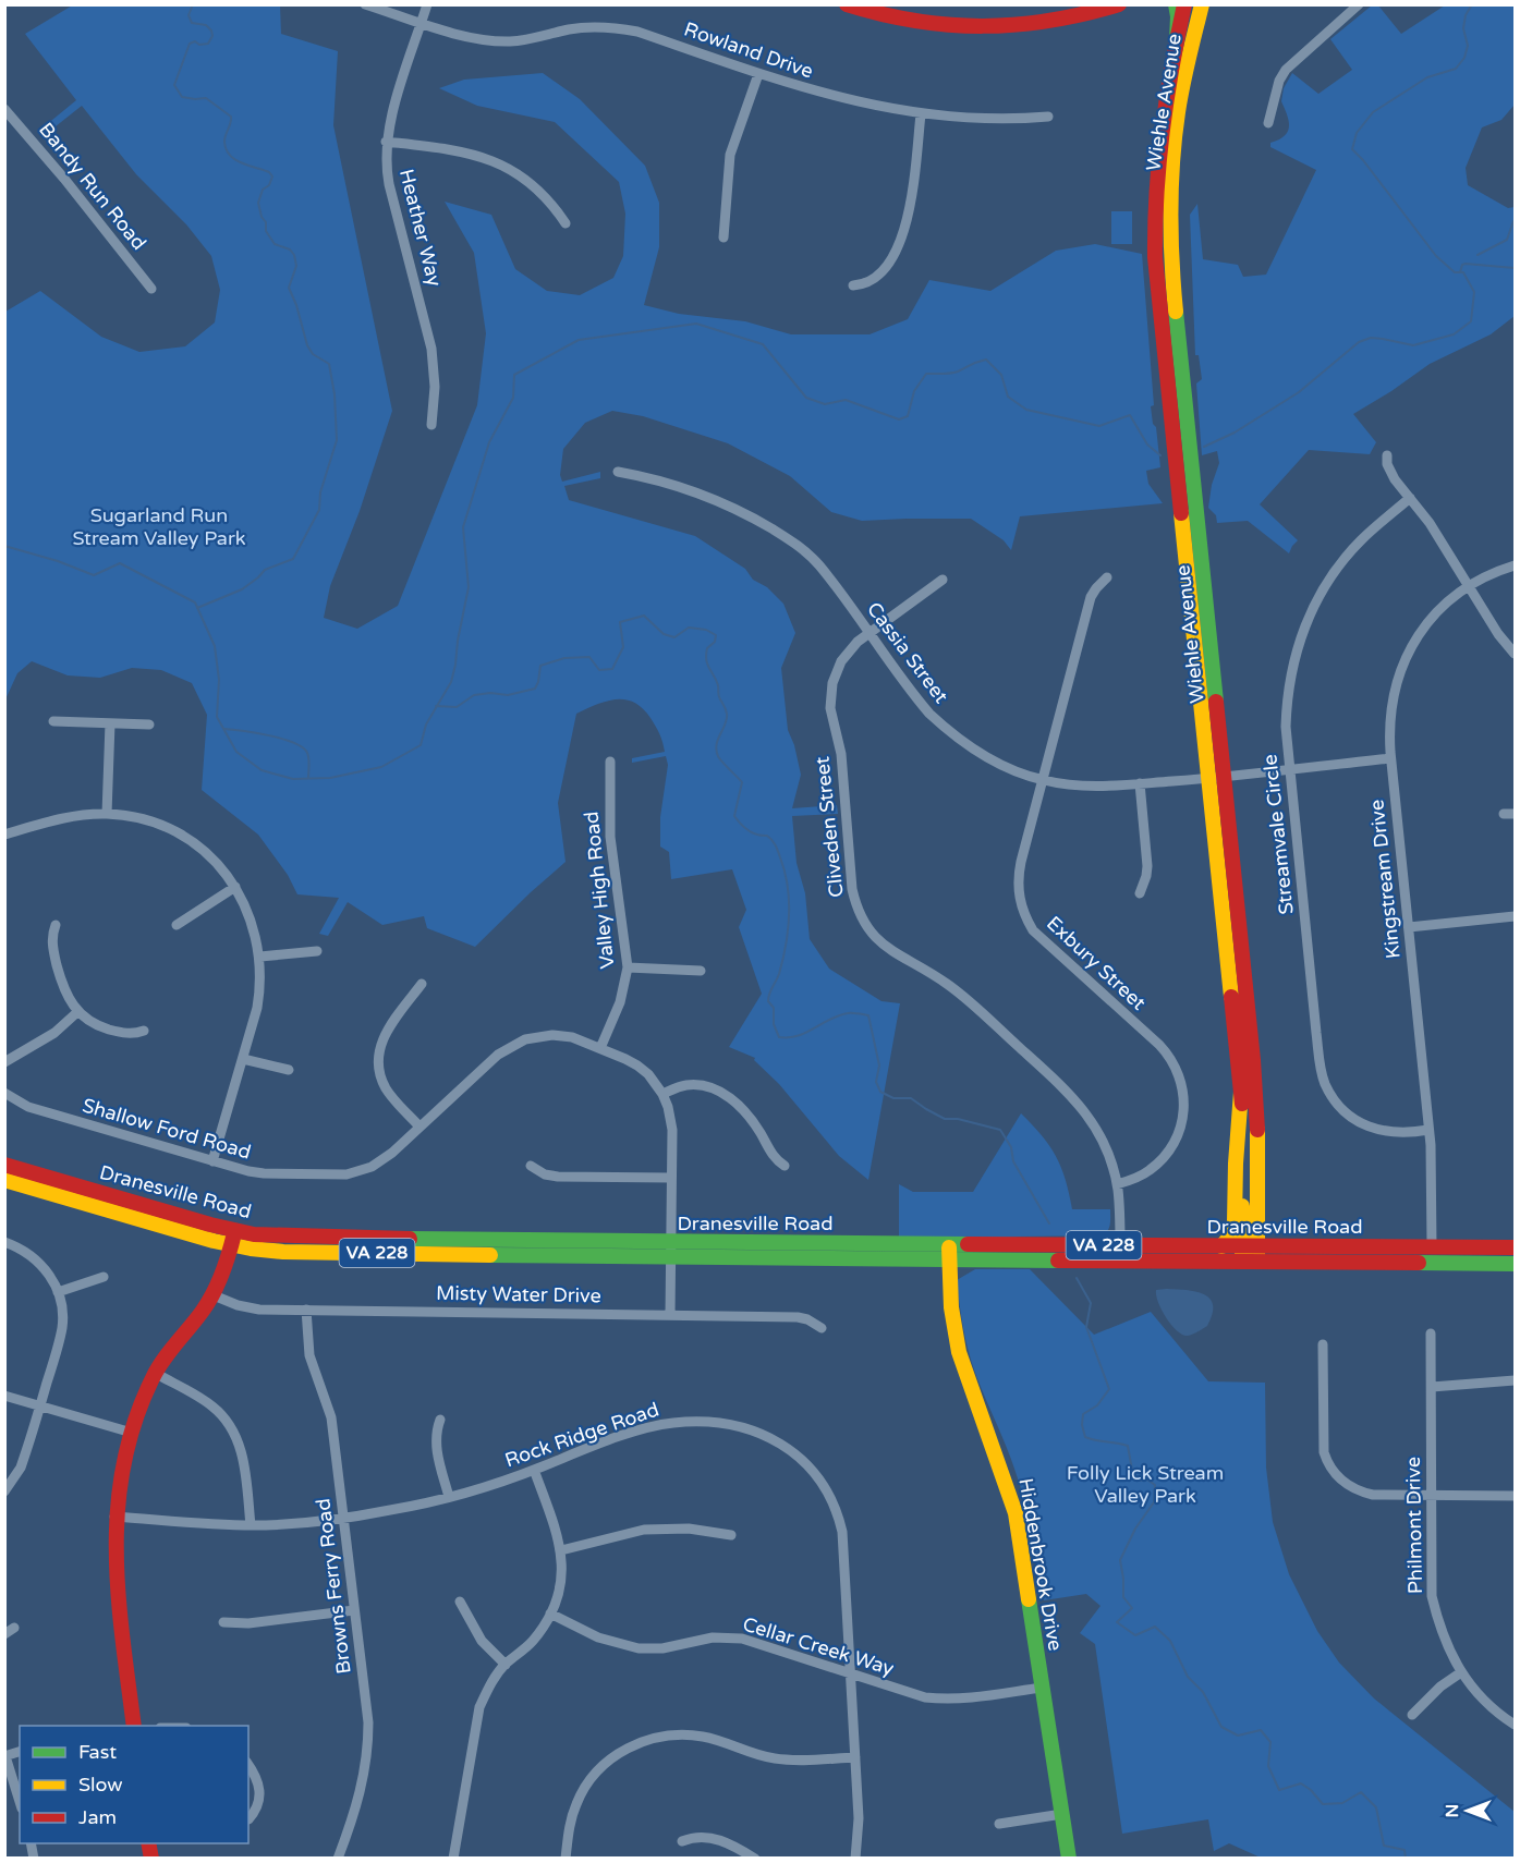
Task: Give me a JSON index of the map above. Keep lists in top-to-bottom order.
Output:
{
  "streets": {
    "main road": [
      "Wiehle Avenue",
      "Dranesville Road",
      "VA 228",
      "Hiddenbrook Drive"
    ],
    "street": [
      "Rowland Drive",
      "Bandy Run Road",
      "Heather Way",
      "Cassia Street",
      "Cliveden Street",
      "Streamvale Circle",
      "Kingstream Drive",
      "Valley High Road",
      "Exbury Street",
      "Shallow Ford Road",
      "Misty Water Drive",
      "Rock Ridge Road",
      "Philmont Drive",
      "Browns Ferry Road",
      "Cellar Creek Way"
    ]
  },
  "crossings": [
    ["Rowland Drive", "Heather Way"],
    ["Wiehle Avenue", "Cassia Street"],
    ["Wiehle Avenue", "Dranesville Road"],
    ["Cassia Street", "Cliveden Street"],
    ["Cassia Street", "Streamvale Circle"],
    ["Cassia Street", "Kingstream Drive"],
    ["Cassia Street", "Exbury Street"],
    ["Cliveden Street", "Exbury Street"],
    ["Cliveden Street", "Dranesville Road"],
    ["Streamvale Circle", "Kingstream Drive"],
    ["Kingstream Drive", "Dranesville Road"],
    ["Valley High Road", "Shallow Ford Road"],
    ["Shallow Ford Road", "Dranesville Road"],
    ["Shallow Ford Road", "Misty Water Drive"],
    ["Dranesville Road", "Hiddenbrook Drive"],
    ["Misty Water Drive", "Browns Ferry Road"],
    ["Rock Ridge Road", "Browns Ferry Road"],
    ["Rock Ridge Road", "Cellar Creek Way"],
    ["Hiddenbrook Drive", "Cellar Creek Way"]
  ],
  "parks": ["Sugarland Run Stream Valley Park", "Folly Lick Stream Valley Park"],
  "legend": ["Fast", "Slow", "Jam"],
  "north": "left"
}
